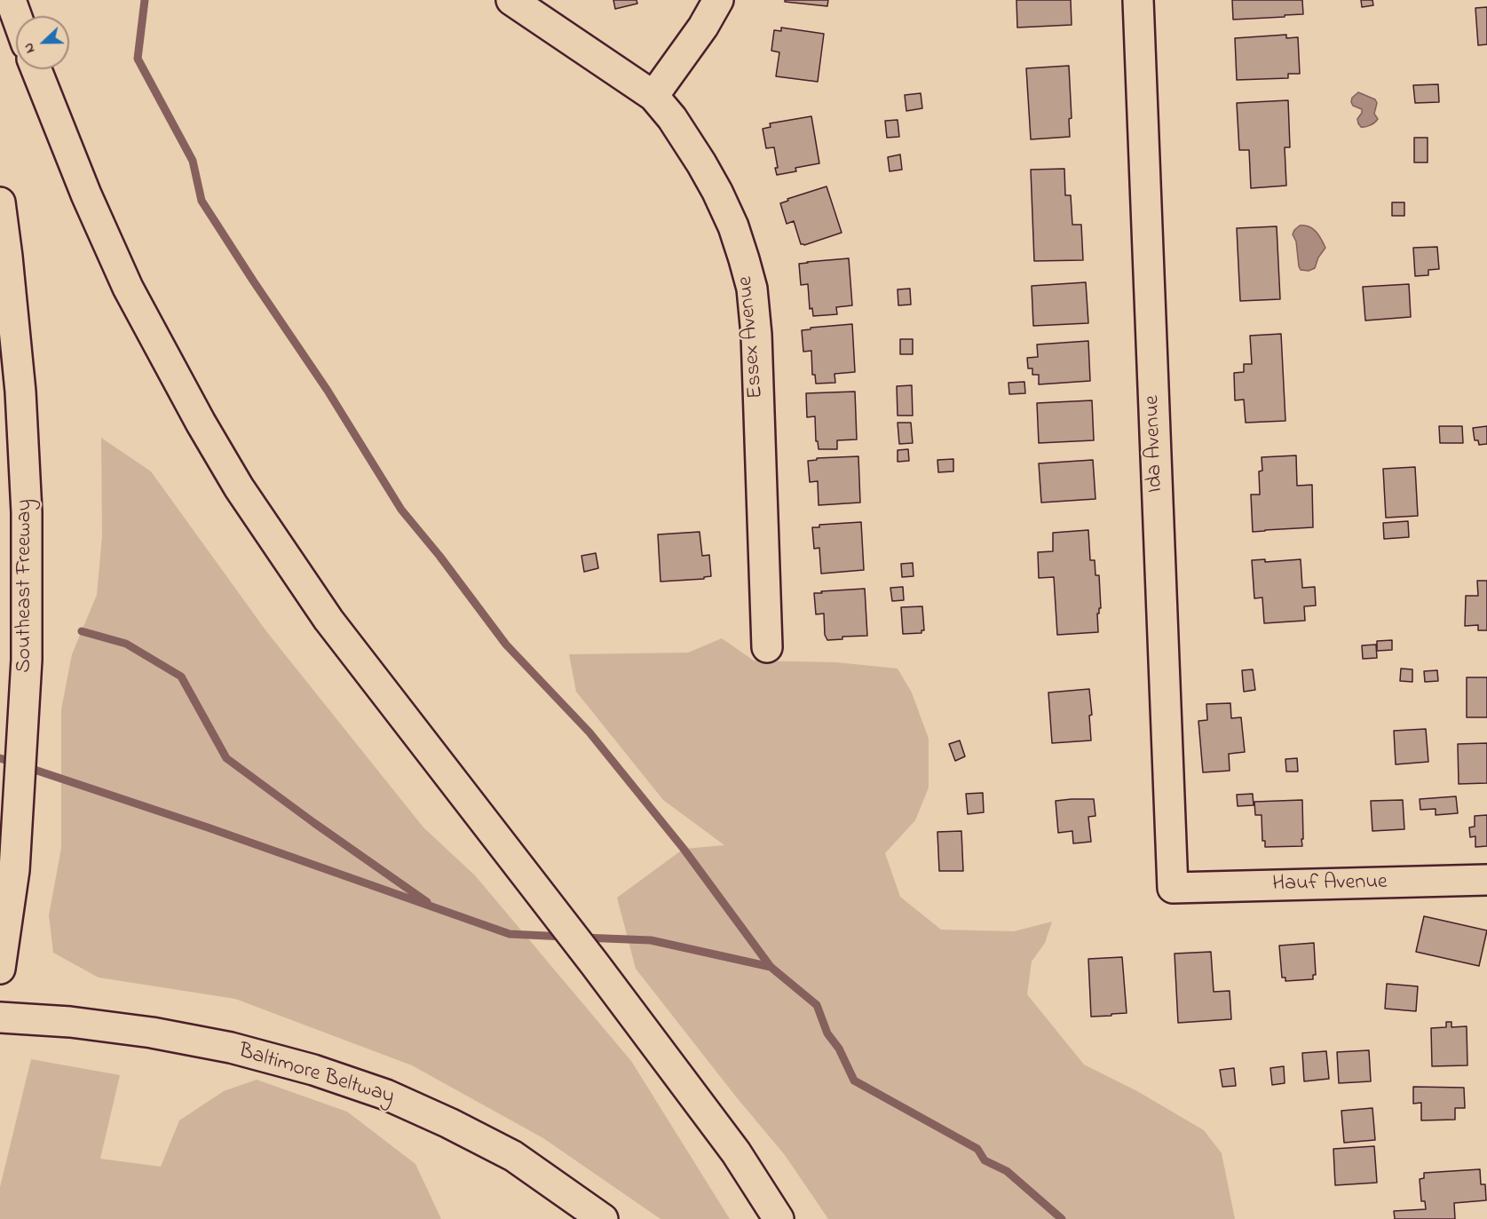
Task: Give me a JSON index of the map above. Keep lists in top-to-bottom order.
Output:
{
  "streets": {
    "main road": [
      "Essex Avenue",
      "Ida Avenue",
      "Southeast Freeway",
      "Hauf Avenue",
      "Baltimore Beltway"
    ]
  },
  "crossings": [
    ["Ida Avenue", "Hauf Avenue"]
  ],
  "north": "left"
}
